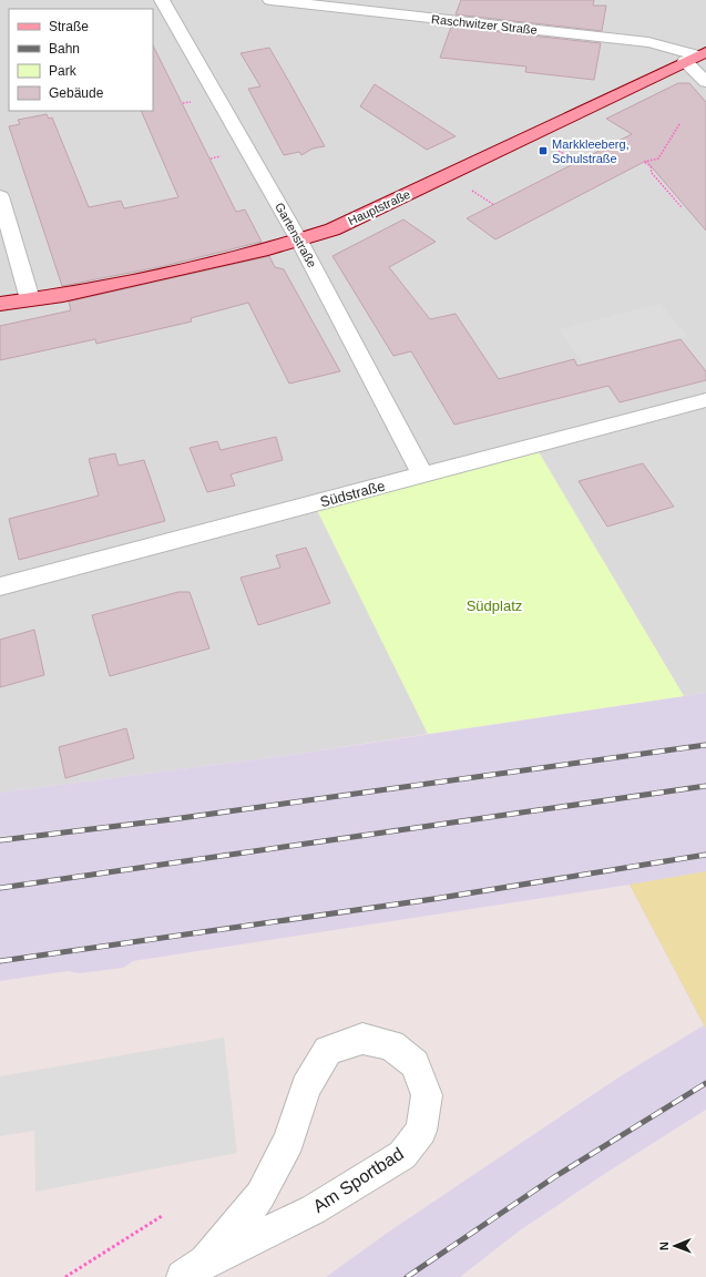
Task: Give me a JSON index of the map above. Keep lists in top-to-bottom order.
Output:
{
  "streets": {
    "main road": ["Hauptstraße"],
    "street": [
      "Raschwitzer Straße",
      "Gartenstraße",
      "Südstraße",
      "Am Sportbad"
    ]
  },
  "crossings": [
    ["Raschwitzer Straße", "Hauptstraße"],
    ["Hauptstraße", "Gartenstraße"],
    ["Gartenstraße", "Südstraße"]
  ],
  "parks": ["Südplatz"],
  "places": {
    "transit": ["Markkleeberg, Schulstraße"]
  },
  "legend": [
    "Straße",
    "Bahn",
    "Park",
    "Gebäude"
  ],
  "north": "left"
}
